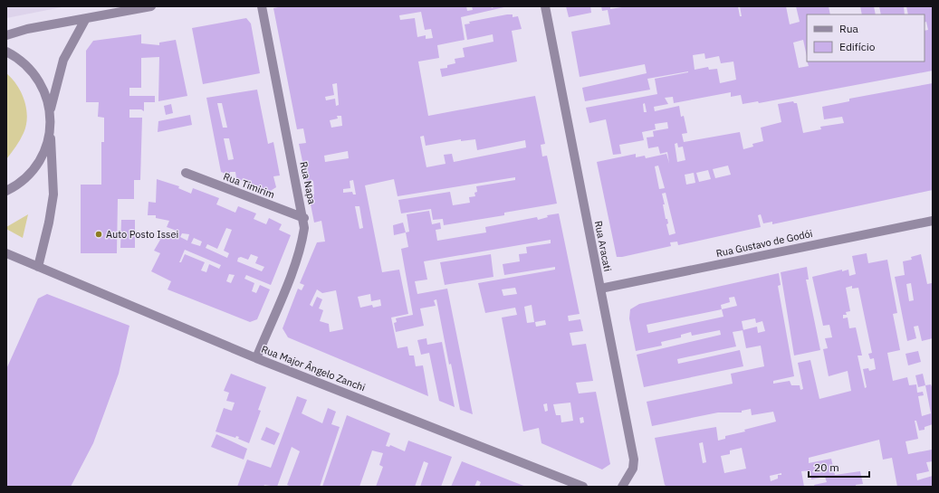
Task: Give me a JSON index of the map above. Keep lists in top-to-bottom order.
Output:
{
  "streets": {
    "street": [
      "Rua Napa",
      "Rua Timirim",
      "Rua Gustavo de Godói",
      "Rua Aracati",
      "Rua Major Ângelo Zanchi"
    ]
  },
  "crossings": [
    ["Rua Napa", "Rua Timirim"],
    ["Rua Napa", "Rua Major Ângelo Zanchi"],
    ["Rua Gustavo de Godói", "Rua Aracati"]
  ],
  "places": ["Auto Posto Issei"],
  "legend": ["Rua", "Edifício"],
  "scale_bar": "20 m"
}
